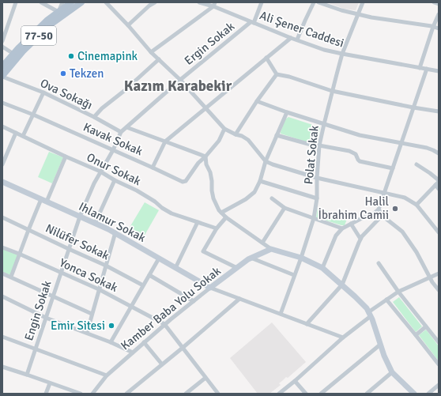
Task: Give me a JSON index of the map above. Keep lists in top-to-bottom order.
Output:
{
  "streets": {
    "main road": ["77-50"],
    "street": [
      "Ali Şener Caddesi",
      "Ergin Sokak",
      "Ova Sokağı",
      "Kavak Sokak",
      "Polat Sokak",
      "Onur Sokak",
      "Ihlamur Sokak",
      "Nilüfer Sokak",
      "Yonca Sokak",
      "Kamber Baba Yolu Sokak",
      "Engin Sokak"
    ]
  },
  "crossings": [
    ["Ali Şener Caddesi", "Ergin Sokak"],
    ["Ali Şener Caddesi", "Polat Sokak"],
    ["77-50", "Ova Sokağı"],
    ["Ergin Sokak", "Ova Sokağı"],
    ["Ergin Sokak", "Engin Sokak"],
    ["Ova Sokağı", "Engin Sokak"],
    ["Kavak Sokak", "Engin Sokak"],
    ["Onur Sokak", "Engin Sokak"],
    ["Ihlamur Sokak", "Kamber Baba Yolu Sokak"],
    ["Ihlamur Sokak", "Engin Sokak"],
    ["Nilüfer Sokak", "Engin Sokak"],
    ["Yonca Sokak", "Kamber Baba Yolu Sokak"],
    ["Yonca Sokak", "Engin Sokak"]
  ],
  "districts": ["Kazım Karabekir"],
  "places": [
    "Cinemapink",
    "Tekzen",
    "Halil İbrahim Camii",
    "Emir Sitesi"
  ]
}
